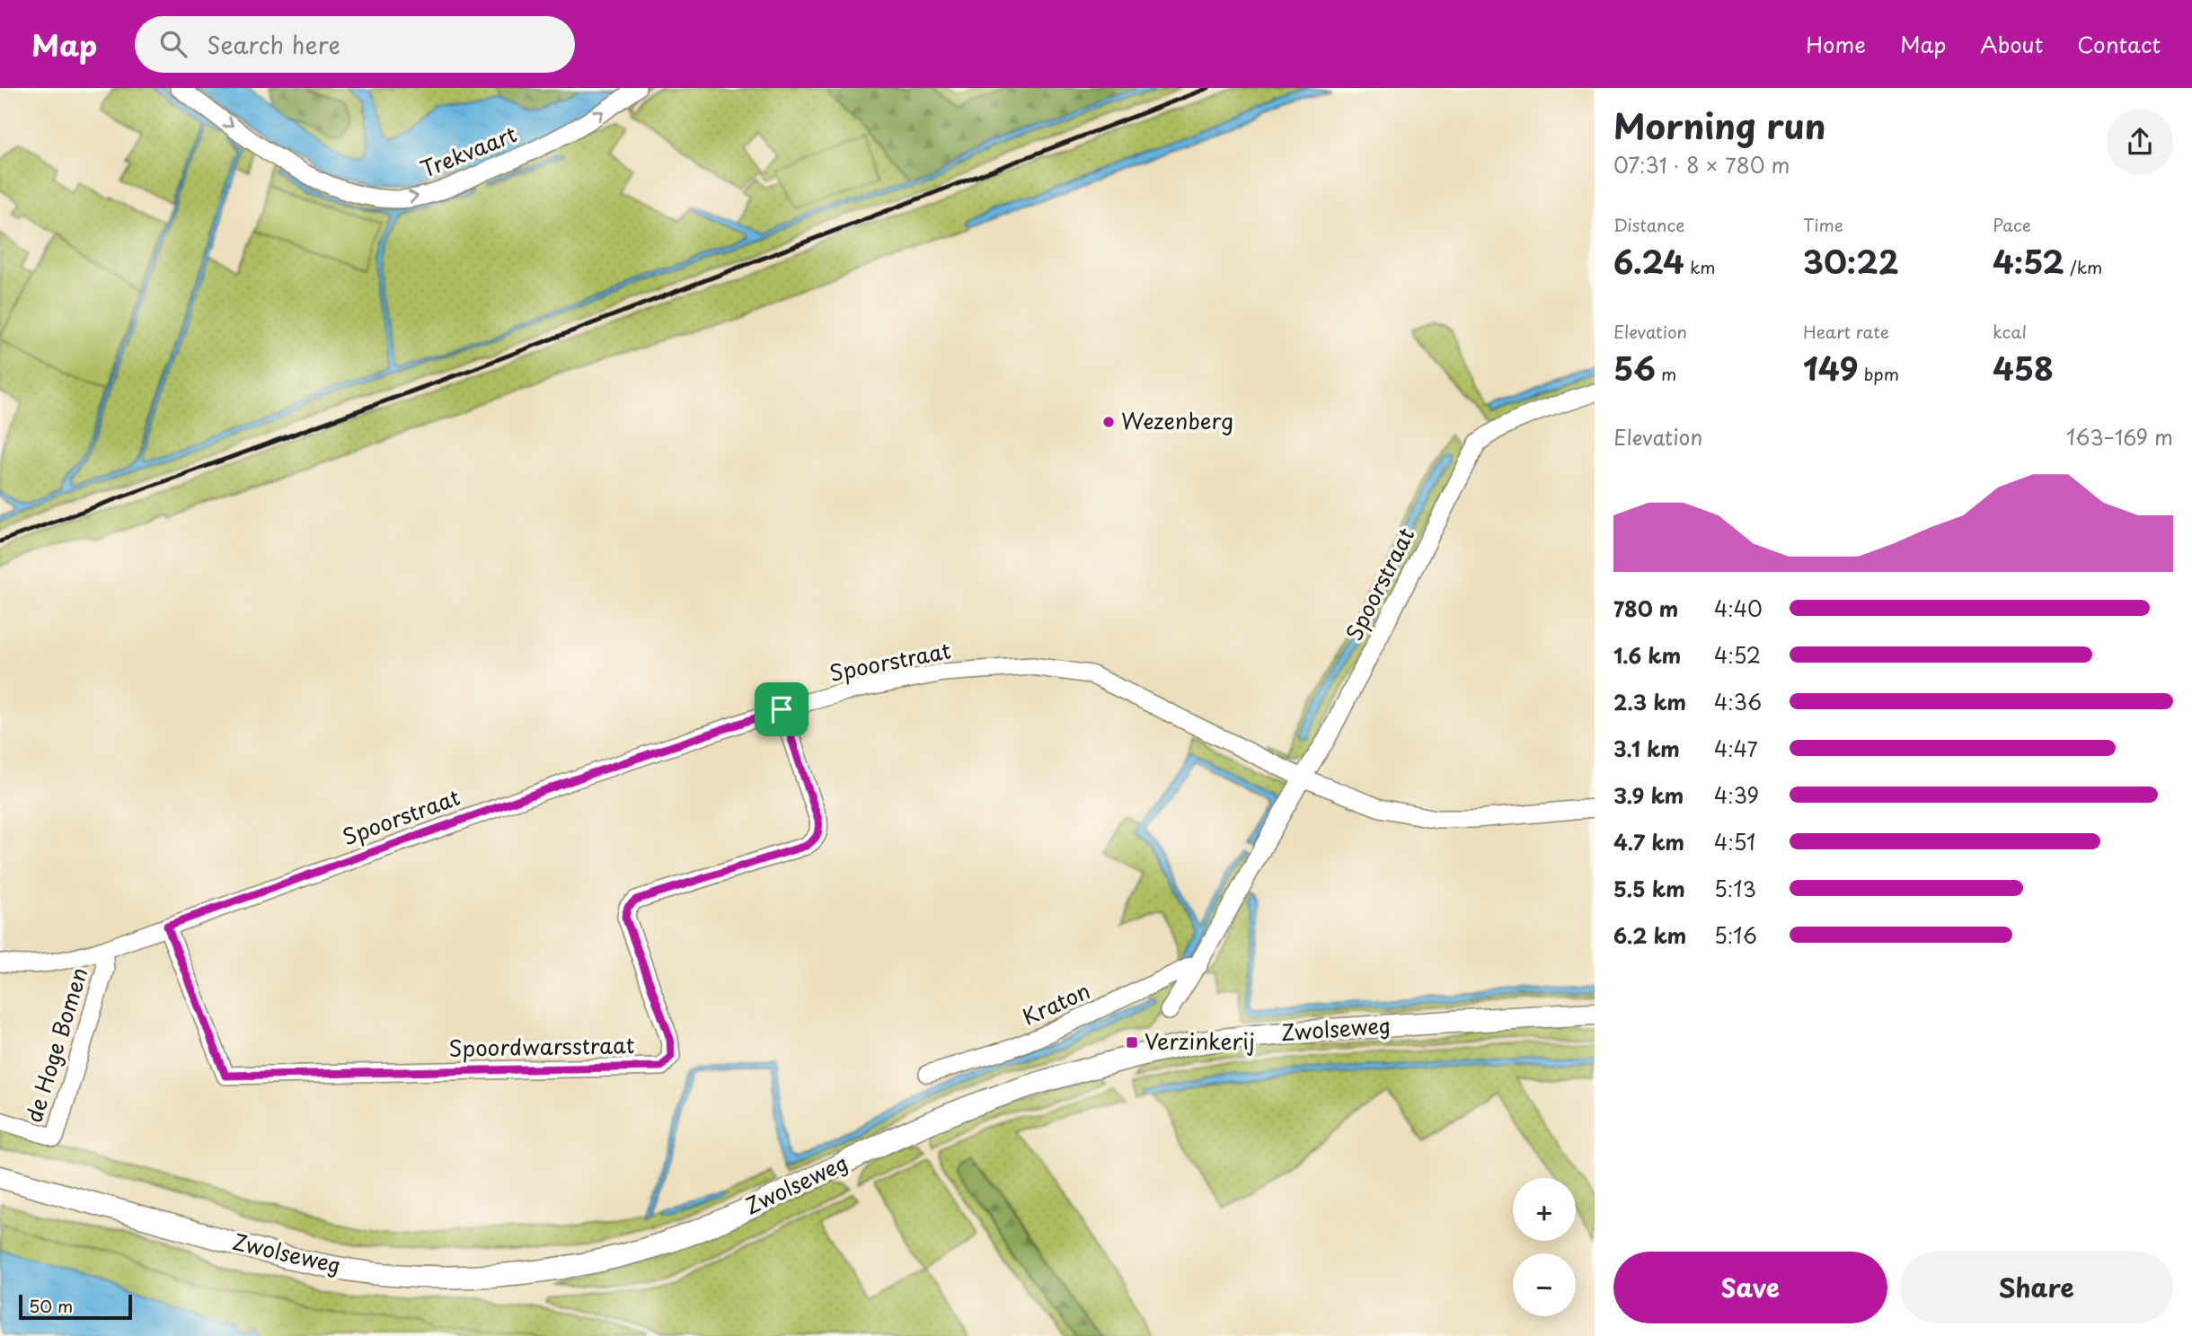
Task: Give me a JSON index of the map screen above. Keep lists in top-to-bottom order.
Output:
{
  "streets": {
    "main road": ["Zwolseweg"],
    "street": [
      "Trekvaart",
      "Spoorstraat",
      "Kraton",
      "de Hoge Bomen",
      "Spoordwarsstraat"
    ]
  },
  "crossings": [
    ["Spoorstraat", "de Hoge Bomen"],
    ["Spoorstraat", "Spoordwarsstraat"]
  ],
  "one_way": ["Trekvaart"],
  "places": {
    "other": ["Wezenberg"],
    "transit": ["Verzinkerij"]
  },
  "scale_bar": "50 m",
  "page": {
    "header": "Map",
    "search": "Search here",
    "nav": [
      "Home",
      "Map",
      "About",
      "Contact"
    ],
    "heading": ["Morning run", "07:31 · 8 × 780 m"],
    "stats": [
      ["Distance", "6.24 km"],
      ["Time", "30:22"],
      ["Pace", "4:52 /km"],
      ["Elevation", "56 m"],
      ["Heart rate", "149 bpm"],
      ["kcal", "458"]
    ],
    "chart": ["Elevation", "163–169 m"],
    "list": [
      {
        "name": "780 m",
        "note": "4:40"
      },
      {
        "name": "1.6 km",
        "note": "4:52"
      },
      {
        "name": "2.3 km",
        "note": "4:36"
      },
      {
        "name": "3.1 km",
        "note": "4:47"
      },
      {
        "name": "3.9 km",
        "note": "4:39"
      },
      {
        "name": "4.7 km",
        "note": "4:51"
      },
      {
        "name": "5.5 km",
        "note": "5:13"
      },
      {
        "name": "6.2 km",
        "note": "5:16"
      }
    ],
    "map_buttons": ["+", "−"],
    "buttons": ["Save", "Share"],
    "scale": "50 m"
  }
}
